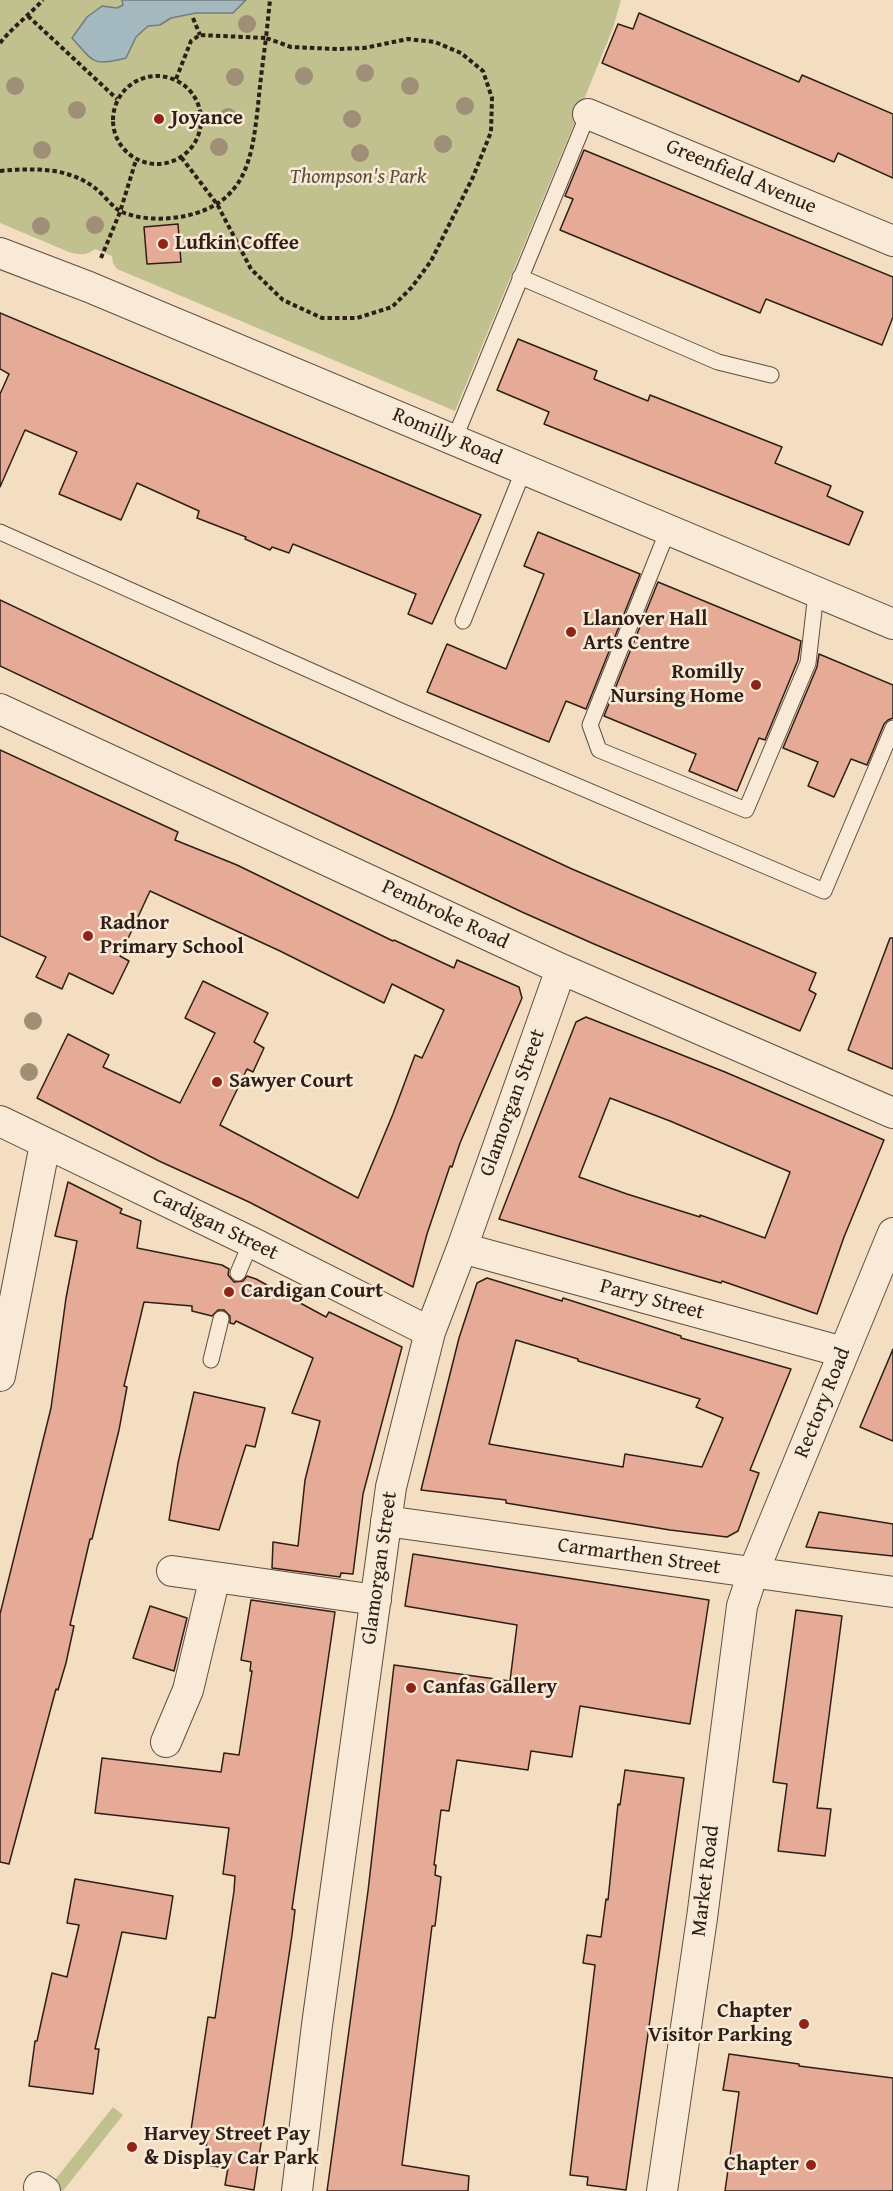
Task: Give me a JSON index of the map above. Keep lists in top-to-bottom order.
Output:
{
  "streets": {
    "street": [
      "Greenfield Avenue",
      "Romilly Road",
      "Pembroke Road",
      "Glamorgan Street",
      "Cardigan Street",
      "Parry Street",
      "Rectory Road",
      "Carmarthen Street",
      "Market Road"
    ]
  },
  "crossings": [
    ["Pembroke Road", "Glamorgan Street"],
    ["Glamorgan Street", "Cardigan Street"],
    ["Glamorgan Street", "Parry Street"],
    ["Glamorgan Street", "Carmarthen Street"],
    ["Parry Street", "Rectory Road"],
    ["Rectory Road", "Carmarthen Street"],
    ["Rectory Road", "Market Road"],
    ["Carmarthen Street", "Market Road"]
  ],
  "parks": ["Thompson's Park"],
  "places": [
    "Joyance",
    "Lufkin Coffee",
    "Llanover Hall Arts Centre",
    "Romilly Nursing Home",
    "Radnor Primary School",
    "Sawyer Court",
    "Cardigan Court",
    "Canfas Gallery",
    "Chapter Visitor Parking",
    "Harvey Street Pay & Display Car Park",
    "Chapter"
  ]
}
